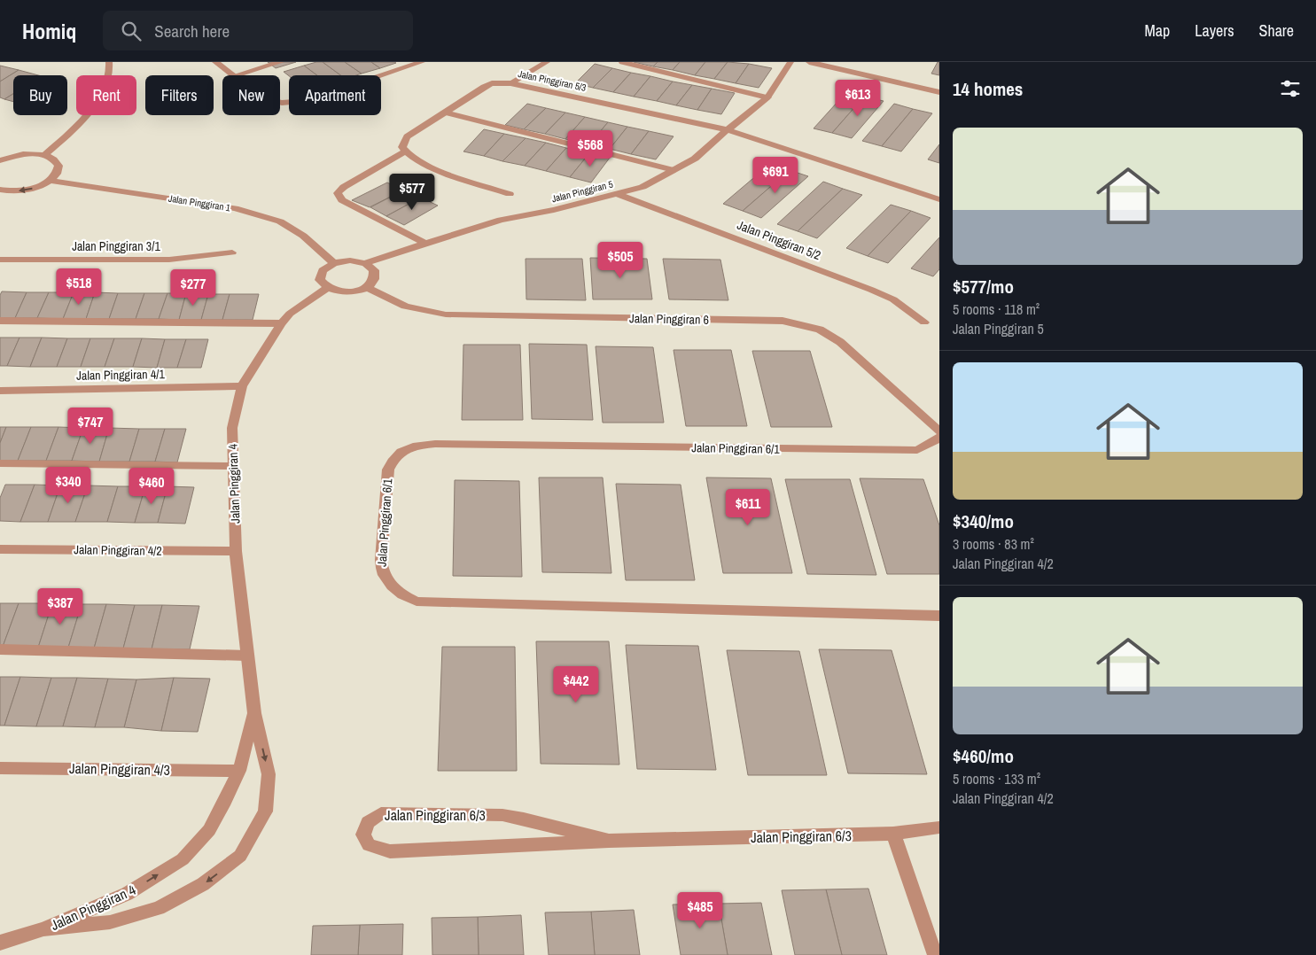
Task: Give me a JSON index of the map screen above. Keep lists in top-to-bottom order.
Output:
{
  "streets": {
    "street": [
      "Jalan Pinggiran 5/3",
      "Jalan Pinggiran 5",
      "Jalan Pinggiran 1",
      "Jalan Pinggiran 5/2",
      "Jalan Pinggiran 3/1",
      "Jalan Pinggiran 6",
      "Jalan Pinggiran 4/1",
      "Jalan Pinggiran 6/1",
      "Jalan Pinggiran 4",
      "Jalan Pinggiran 4/2",
      "Jalan Pinggiran 4/3",
      "Jalan Pinggiran 6/3"
    ]
  },
  "crossings": [
    ["Jalan Pinggiran 5/3", "Jalan Pinggiran 5"],
    ["Jalan Pinggiran 5", "Jalan Pinggiran 5/2"],
    ["Jalan Pinggiran 4/1", "Jalan Pinggiran 4"],
    ["Jalan Pinggiran 4", "Jalan Pinggiran 4/2"],
    ["Jalan Pinggiran 4", "Jalan Pinggiran 4/3"]
  ],
  "page": {
    "header": "Homiq",
    "search": "Search here",
    "nav": ["Map", "Layers", "Share"],
    "heading": "14 homes",
    "chip": [
      "Buy",
      "Rent",
      "Filters",
      "New",
      "Apartment"
    ],
    "price": [
      "$613",
      "$568",
      "$691",
      "$577",
      "$505",
      "$518",
      "$277",
      "$747",
      "$340",
      "$460",
      "$611",
      "$387",
      "$442",
      "$485"
    ],
    "list": [
      {
        "name": "$577/mo",
        "note": "5 rooms · 118 m² · Jalan Pinggiran 5"
      },
      {
        "name": "$340/mo",
        "note": "3 rooms · 83 m² · Jalan Pinggiran 4/2"
      },
      {
        "name": "$460/mo",
        "note": "5 rooms · 133 m² · Jalan Pinggiran 4/2"
      }
    ]
  }
}
